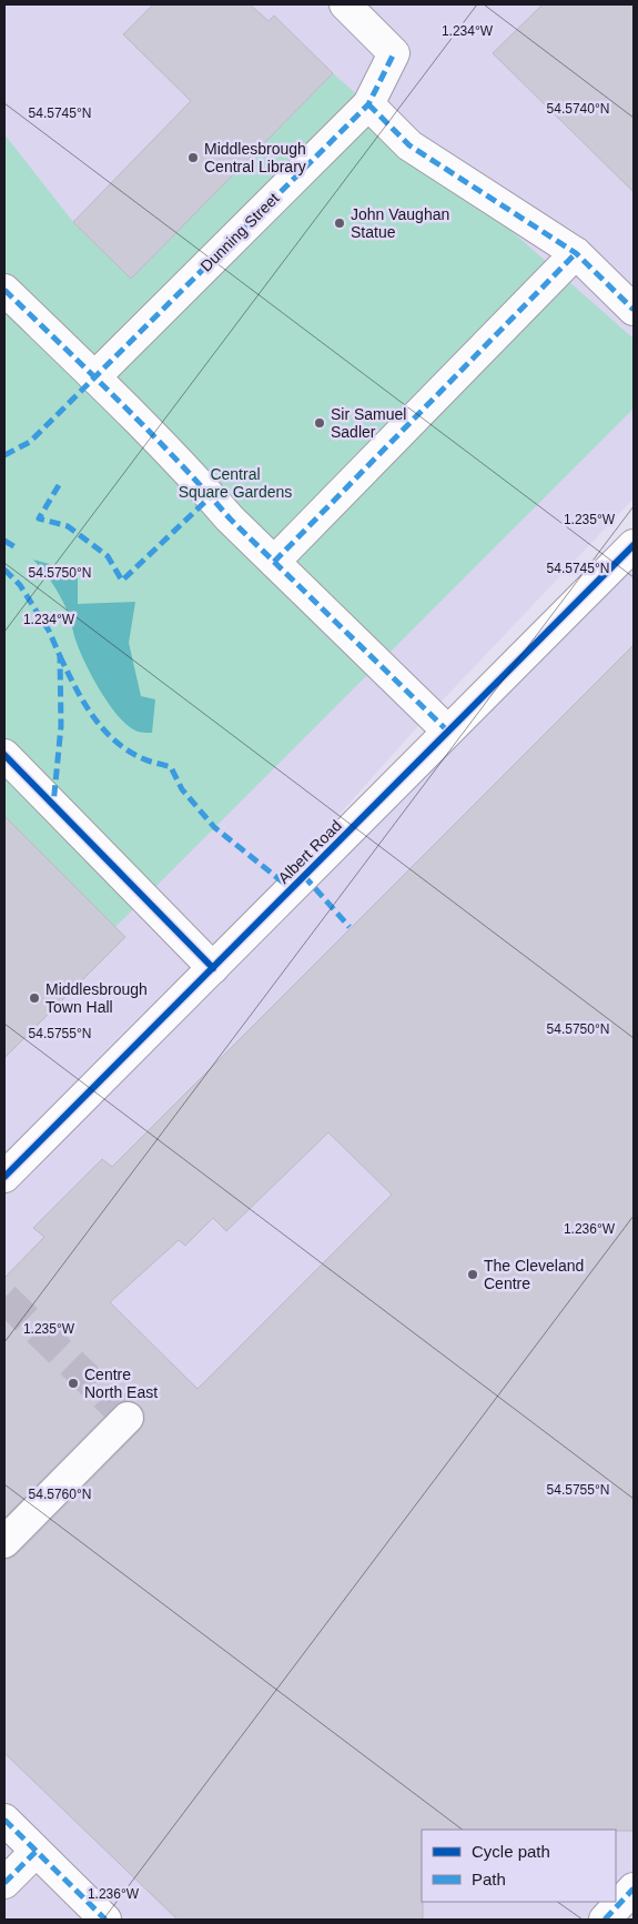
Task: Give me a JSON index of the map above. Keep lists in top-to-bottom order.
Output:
{
  "streets": {
    "street": ["Dunning Street", "Albert Road"]
  },
  "parks": ["Central Square Gardens"],
  "places": [
    "Middlesbrough Central Library",
    "John Vaughan Statue",
    "Sir Samuel Sadler",
    "Middlesbrough Town Hall",
    "The Cleveland Centre",
    "Centre North East"
  ],
  "legend": ["Cycle path", "Path"],
  "coordinates": [
    "1.234°W",
    "54.5740°N",
    "54.5745°N",
    "1.235°W",
    "54.5750°N",
    "54.5755°N",
    "1.236°W",
    "54.5760°N"
  ]
}
